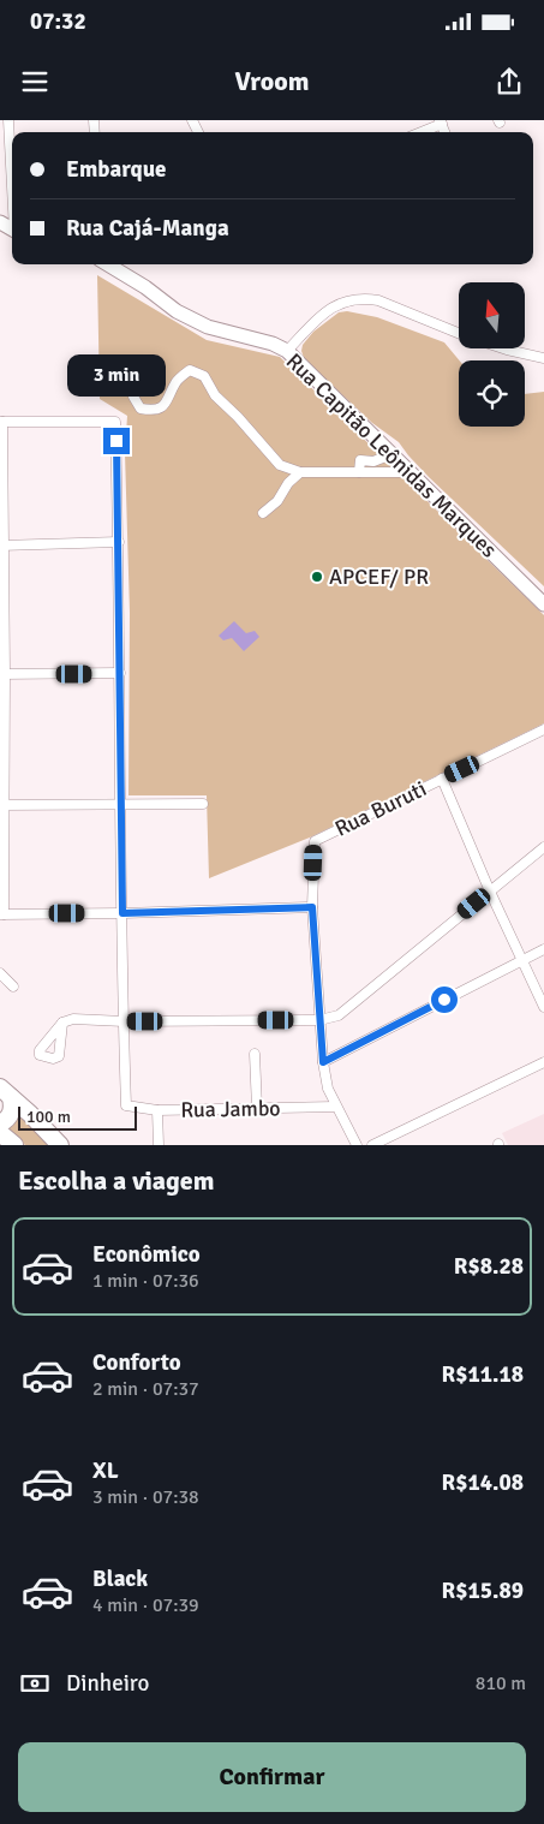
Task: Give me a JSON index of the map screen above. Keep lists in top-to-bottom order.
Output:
{
  "streets": {
    "street": ["Rua Capitão Leônidas Marques", "Rua Buruti", "Rua Jambo"]
  },
  "places": ["APCEF/ PR"],
  "scale_bar": "100 m",
  "north": "top",
  "page": {
    "status": "07:32",
    "header": "Vroom",
    "banner": ["Embarque", "Rua Cajá-Manga"],
    "bubble": "3 min",
    "scale": "100 m",
    "heading": "Escolha a viagem",
    "list": [
      {
        "name": "Econômico",
        "note": "1 min · 07:36",
        "value": "R$8.28"
      },
      {
        "name": "Conforto",
        "note": "2 min · 07:37",
        "value": "R$11.18"
      },
      {
        "name": "XL",
        "note": "3 min · 07:38",
        "value": "R$14.08"
      },
      {
        "name": "Black",
        "note": "4 min · 07:39",
        "value": "R$15.89"
      }
    ],
    "pay": ["Dinheiro", "810 m"],
    "buttons": "Confirmar"
  }
}
